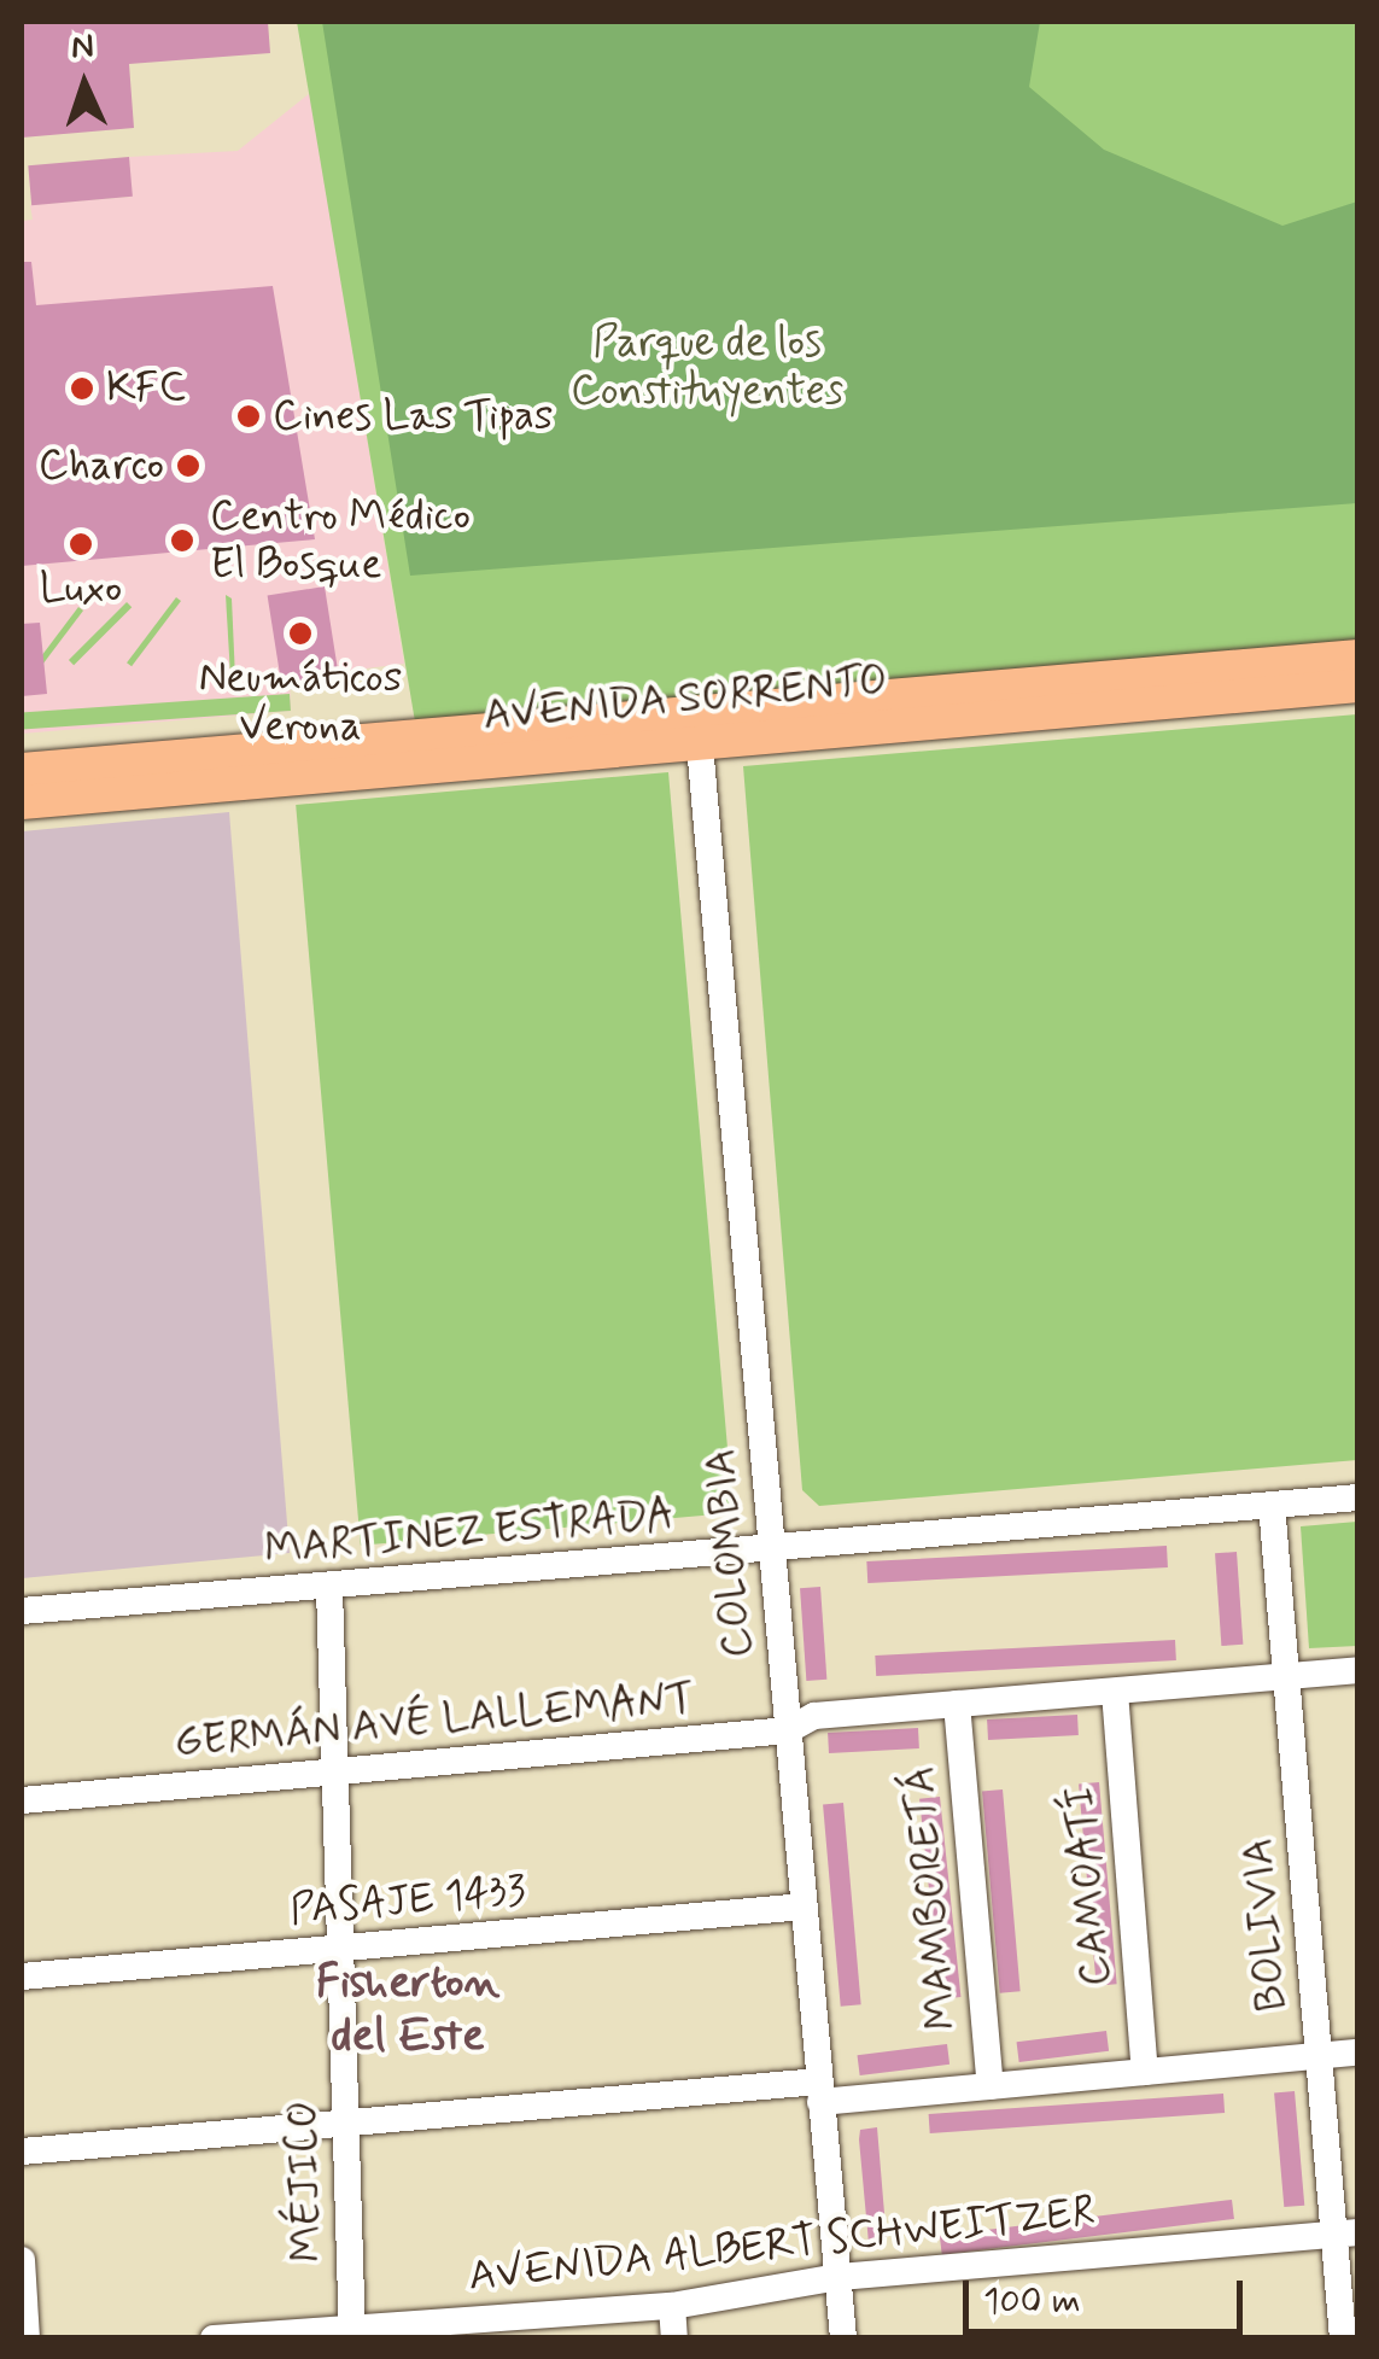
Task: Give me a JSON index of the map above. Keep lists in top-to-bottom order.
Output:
{
  "streets": {
    "main road": ["AVENIDA SORRENTO"],
    "street": [
      "MARTINEZ ESTRADA",
      "COLOMBIA",
      "GERMÁN AVÉ LALLEMANT",
      "CAMOATÍ",
      "MAMBORETÁ",
      "PASAJE 1433",
      "BOLIVIA",
      "MÉJICO",
      "AVENIDA ALBERT SCHWEITZER"
    ]
  },
  "crossings": [
    ["MARTINEZ ESTRADA", "COLOMBIA"],
    ["MARTINEZ ESTRADA", "BOLIVIA"],
    ["MARTINEZ ESTRADA", "MÉJICO"],
    ["COLOMBIA", "GERMÁN AVÉ LALLEMANT"],
    ["COLOMBIA", "PASAJE 1433"],
    ["COLOMBIA", "AVENIDA ALBERT SCHWEITZER"],
    ["GERMÁN AVÉ LALLEMANT", "CAMOATÍ"],
    ["GERMÁN AVÉ LALLEMANT", "MAMBORETÁ"],
    ["GERMÁN AVÉ LALLEMANT", "BOLIVIA"],
    ["GERMÁN AVÉ LALLEMANT", "MÉJICO"],
    ["PASAJE 1433", "MÉJICO"],
    ["BOLIVIA", "AVENIDA ALBERT SCHWEITZER"],
    ["MÉJICO", "AVENIDA ALBERT SCHWEITZER"]
  ],
  "districts": ["Fisherton del Este"],
  "parks": ["Parque de los Constituyentes"],
  "places": [
    "KFC",
    "Cines Las Tipas",
    "Charco",
    "Centro Médico El Bosque",
    "Luxo",
    "Neumáticos Verona"
  ],
  "scale_bar": "100 m",
  "north": "top"
}
